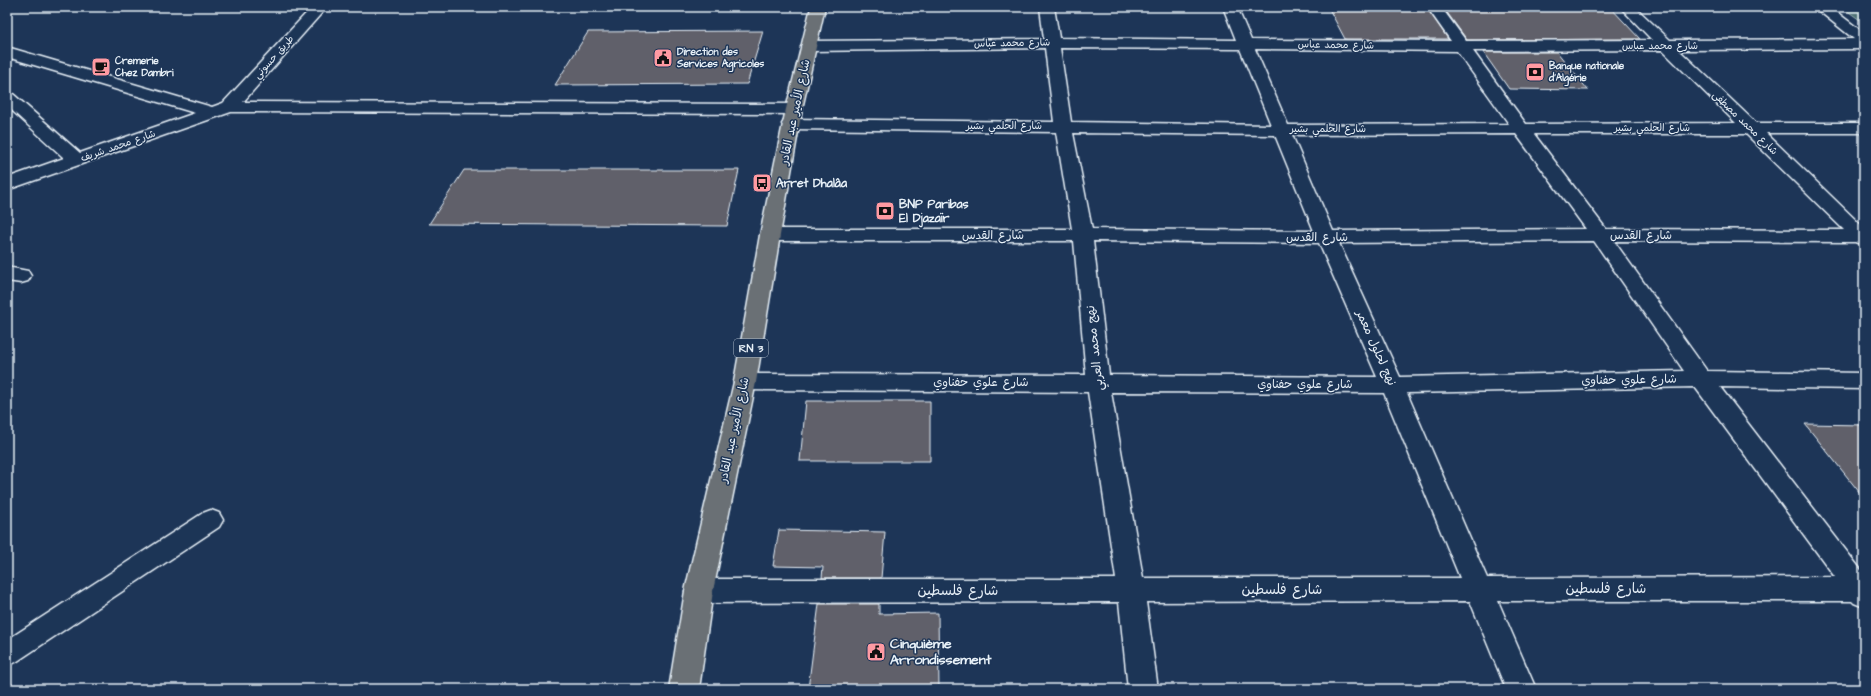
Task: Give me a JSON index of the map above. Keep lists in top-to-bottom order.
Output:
{
  "streets": {
    "main road": ["شارع الأمير عبد القادر", "RN 3"],
    "street": [
      "شارع محمد عباس",
      "طريق حسوني",
      "شارع محمد مصطفى",
      "شارع الحلمي بشير",
      "شارع محمد شريف",
      "شارع القدس",
      "نهج محمد العربي",
      "نهج لحلول معمر",
      "شارع علوي حفناوي",
      "شارع فلسطين"
    ]
  },
  "crossings": [
    ["شارع محمد عباس", "شارع الأمير عبد القادر"],
    ["شارع محمد عباس", "شارع محمد مصطفى"],
    ["شارع محمد عباس", "نهج محمد العربي"],
    ["شارع محمد عباس", "نهج لحلول معمر"],
    ["طريق حسوني", "شارع الحلمي بشير"],
    ["طريق حسوني", "شارع محمد شريف"],
    ["شارع الأمير عبد القادر", "شارع الحلمي بشير"],
    ["شارع الأمير عبد القادر", "شارع القدس"],
    ["شارع الأمير عبد القادر", "شارع علوي حفناوي"],
    ["شارع الأمير عبد القادر", "شارع فلسطين"],
    ["شارع محمد مصطفى", "شارع الحلمي بشير"],
    ["شارع محمد مصطفى", "شارع القدس"],
    ["شارع الحلمي بشير", "شارع محمد شريف"],
    ["شارع الحلمي بشير", "نهج محمد العربي"],
    ["شارع الحلمي بشير", "نهج لحلول معمر"],
    ["شارع القدس", "نهج محمد العربي"],
    ["شارع القدس", "نهج لحلول معمر"],
    ["نهج محمد العربي", "شارع علوي حفناوي"],
    ["نهج محمد العربي", "شارع فلسطين"],
    ["نهج لحلول معمر", "شارع علوي حفناوي"],
    ["نهج لحلول معمر", "شارع فلسطين"]
  ],
  "places": {
    "public building": ["Direction des Services Agricoles", "Cinquième Arrondissement"],
    "cafe": ["Cremerie Chez Dambri"],
    "bank": ["Banque nationale d'Algérie", "BNP Paribas El Djazaïr"],
    "bus stop": ["Arret Dhalâa"]
  }
}
